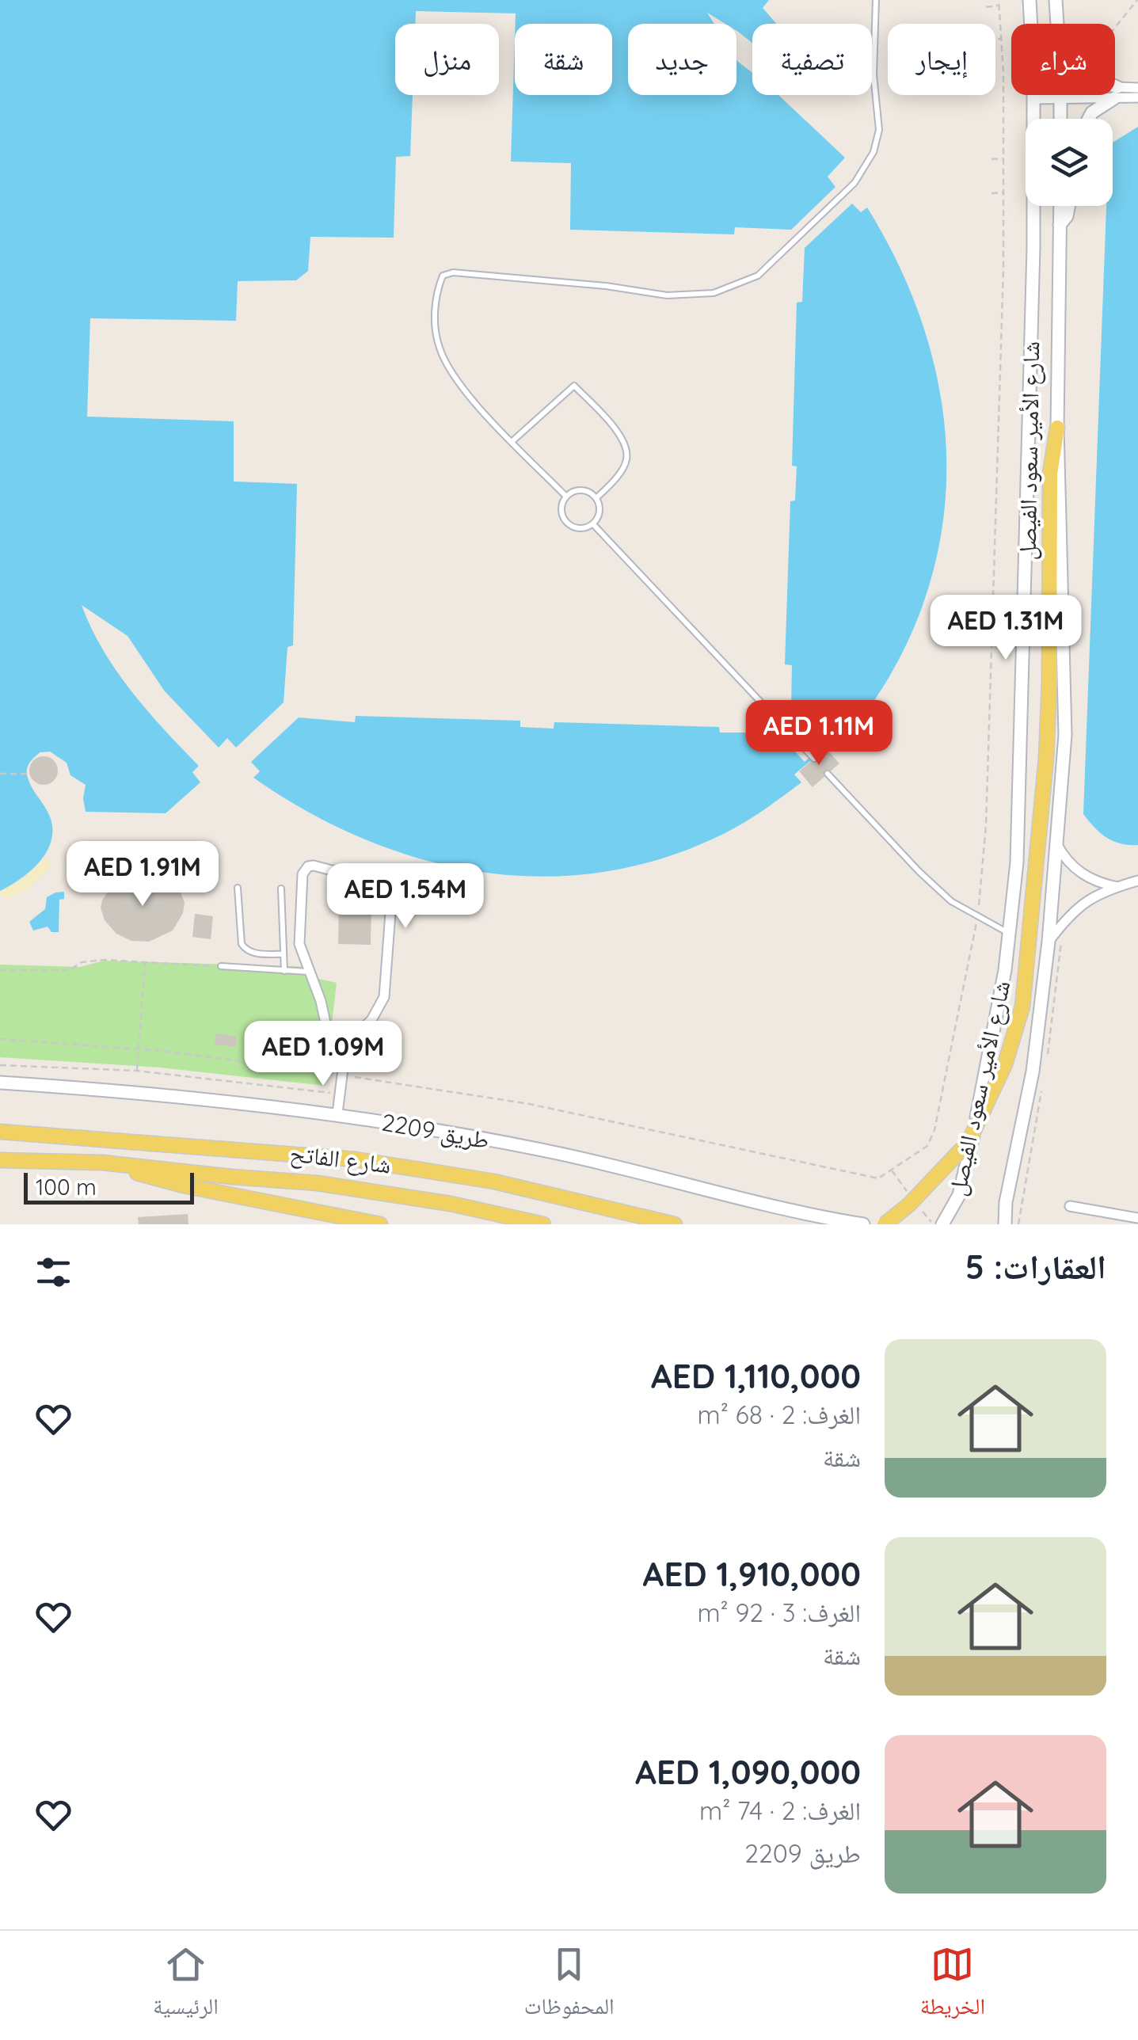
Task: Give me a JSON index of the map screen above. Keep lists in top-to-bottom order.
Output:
{
  "streets": {
    "main road": ["شارع الفاتح"],
    "street": ["شارع الأمير سعود الفيصل", "طريق 2209"]
  },
  "scale_bar": "100 m",
  "page": {
    "chip": [
      "شراء",
      "إيجار",
      "تصفية",
      "جديد",
      "شقة",
      "منزل"
    ],
    "price": [
      "AED 1.31M",
      "AED 1.11M",
      "AED 1.91M",
      "AED 1.54M",
      "AED 1.09M"
    ],
    "scale": "100 m",
    "heading": "العقارات: 5",
    "list": [
      {
        "name": "AED 1,110,000",
        "note": "الغرف: 2 · 68 m² · شقة"
      },
      {
        "name": "AED 1,910,000",
        "note": "الغرف: 3 · 92 m² · شقة"
      },
      {
        "name": "AED 1,090,000",
        "note": "الغرف: 2 · 74 m² · طريق 2209"
      }
    ],
    "tabs": ["الخريطة", "المحفوظات", "الرئيسية"]
  }
}
